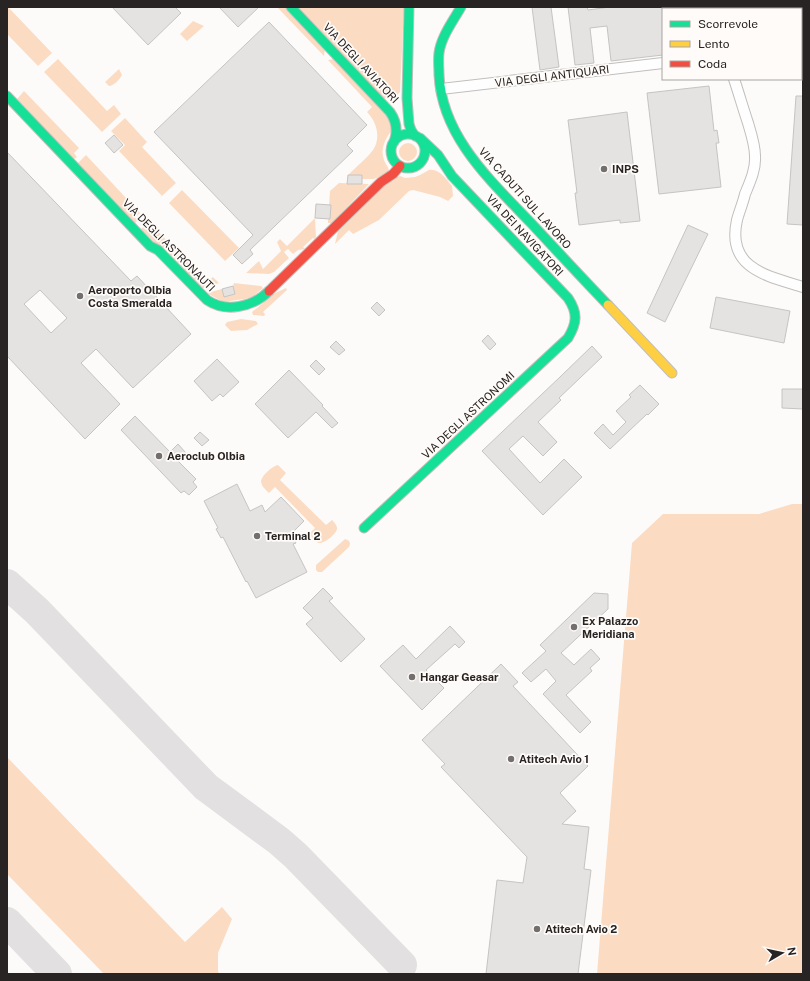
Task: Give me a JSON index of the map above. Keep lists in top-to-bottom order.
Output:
{
  "streets": {
    "street": [
      "VIA DEGLI AVIATORI",
      "VIA DEGLI ANTIQUARI",
      "VIA CADUTI SUL LAVORO",
      "VIA DEI NAVIGATORI",
      "VIA DEGLI ASTRONAUTI",
      "VIA DEGLI ASTRONOMI"
    ]
  },
  "crossings": [
    ["VIA DEGLI AVIATORI", "VIA DEI NAVIGATORI"],
    ["VIA DEGLI AVIATORI", "VIA DEGLI ASTRONAUTI"],
    ["VIA DEGLI ANTIQUARI", "VIA CADUTI SUL LAVORO"],
    ["VIA DEI NAVIGATORI", "VIA DEGLI ASTRONAUTI"],
    ["VIA DEI NAVIGATORI", "VIA DEGLI ASTRONOMI"]
  ],
  "places": [
    "INPS",
    "Aeroporto Olbia Costa Smeralda",
    "Aeroclub Olbia",
    "Terminal 2",
    "Ex Palazzo Meridiana",
    "Hangar Geasar",
    "Atitech Avio 1",
    "Atitech Avio 2"
  ],
  "legend": ["Scorrevole", "Lento", "Coda"],
  "north": "right"
}
